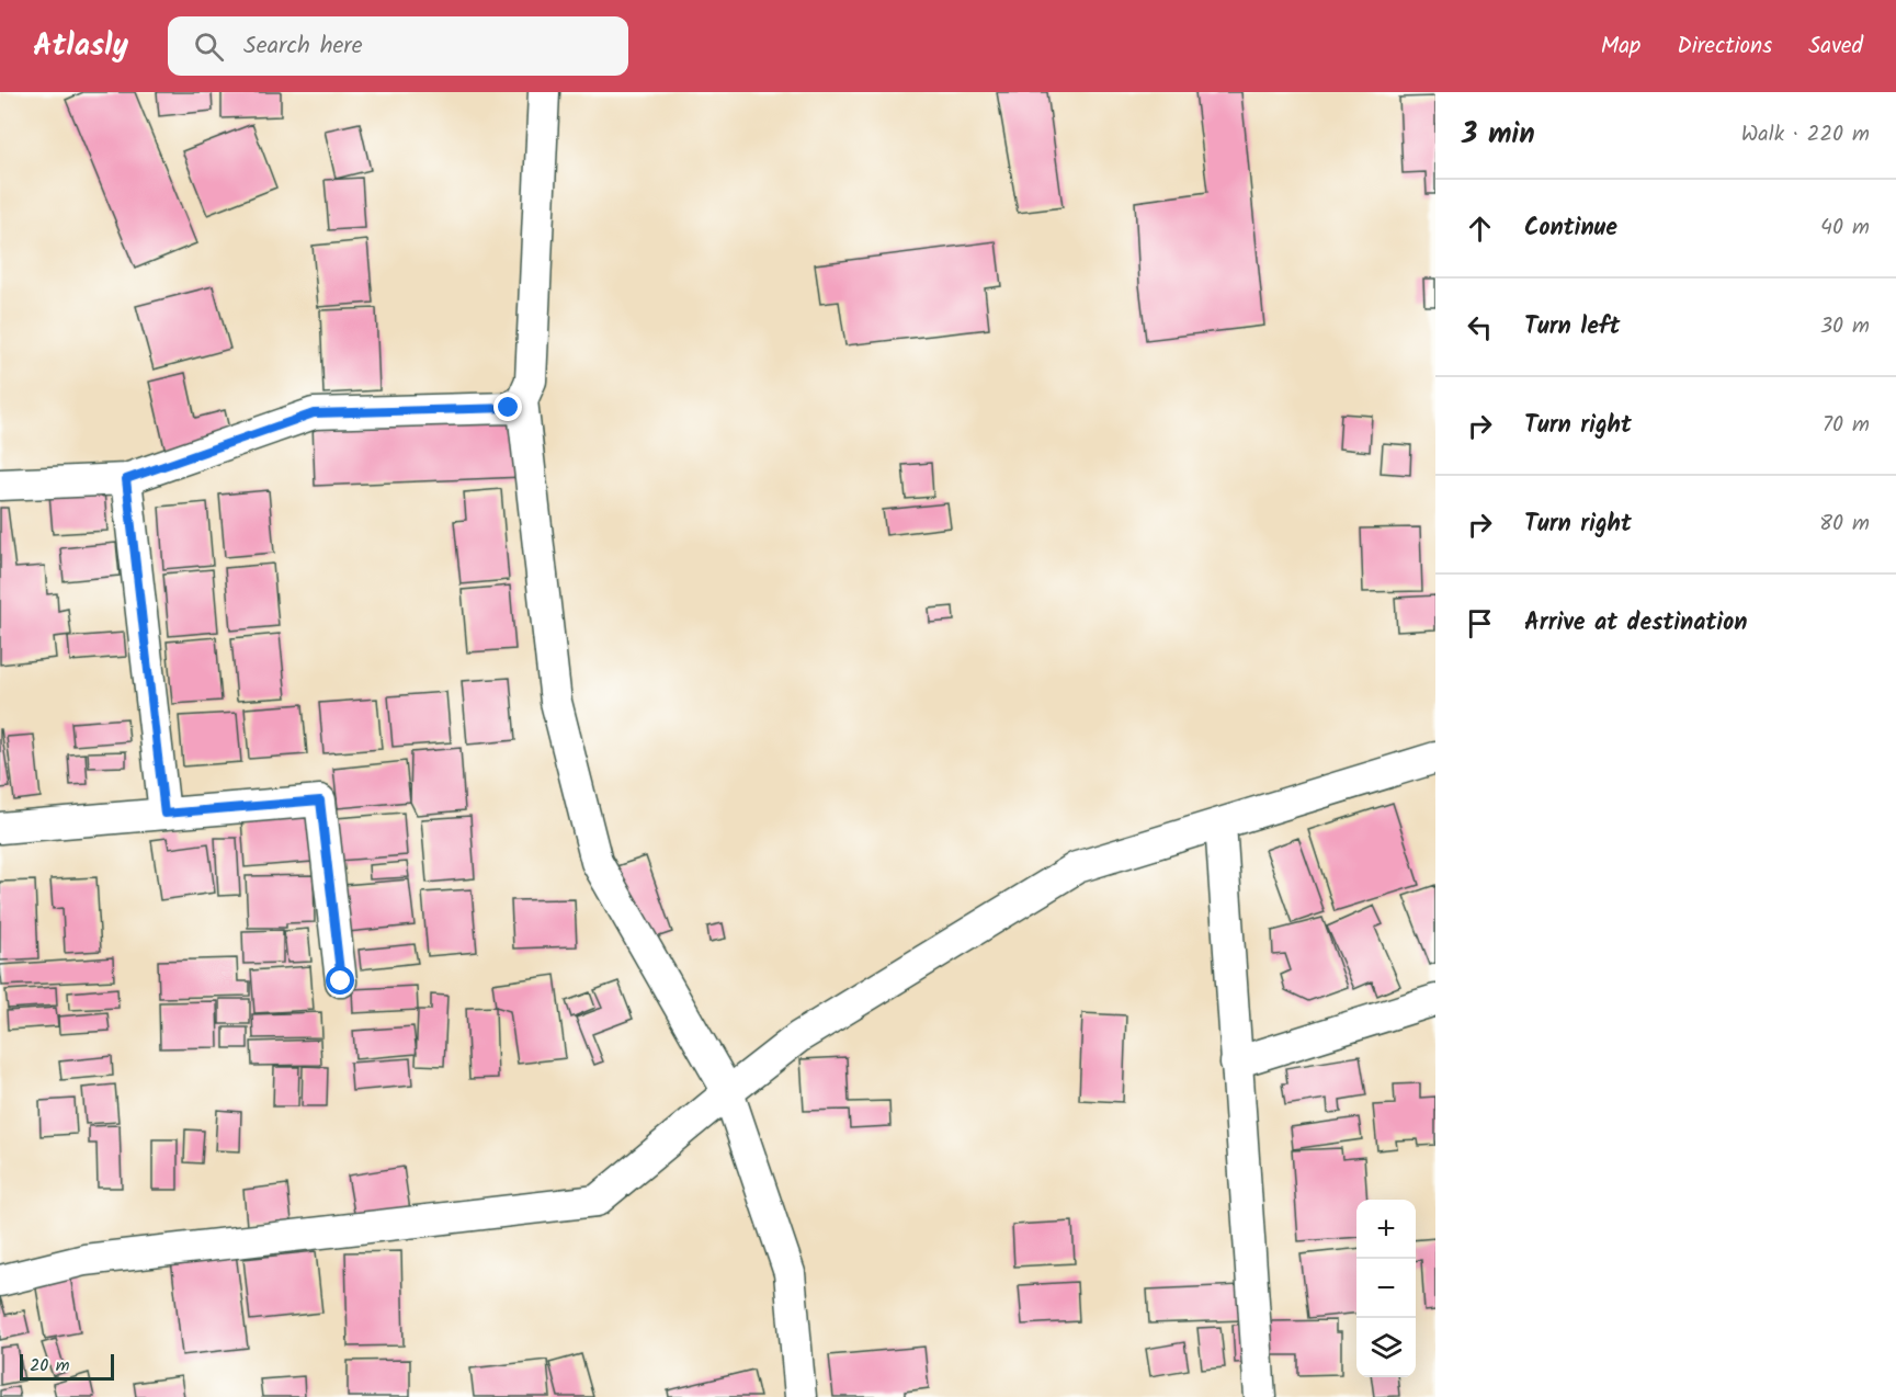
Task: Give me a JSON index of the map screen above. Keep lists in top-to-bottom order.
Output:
{
  "scale_bar": "20 m",
  "page": {
    "header": "Atlasly",
    "search": "Search here",
    "nav": ["Map", "Directions", "Saved"],
    "heading": ["3 min", "Walk · 220 m"],
    "list": [
      ["Continue", "40 m"],
      ["Turn left", "30 m"],
      ["Turn right", "70 m"],
      ["Turn right", "80 m"],
      "Arrive at destination"
    ],
    "map_buttons": ["+", "−"],
    "scale": "20 m"
  }
}
